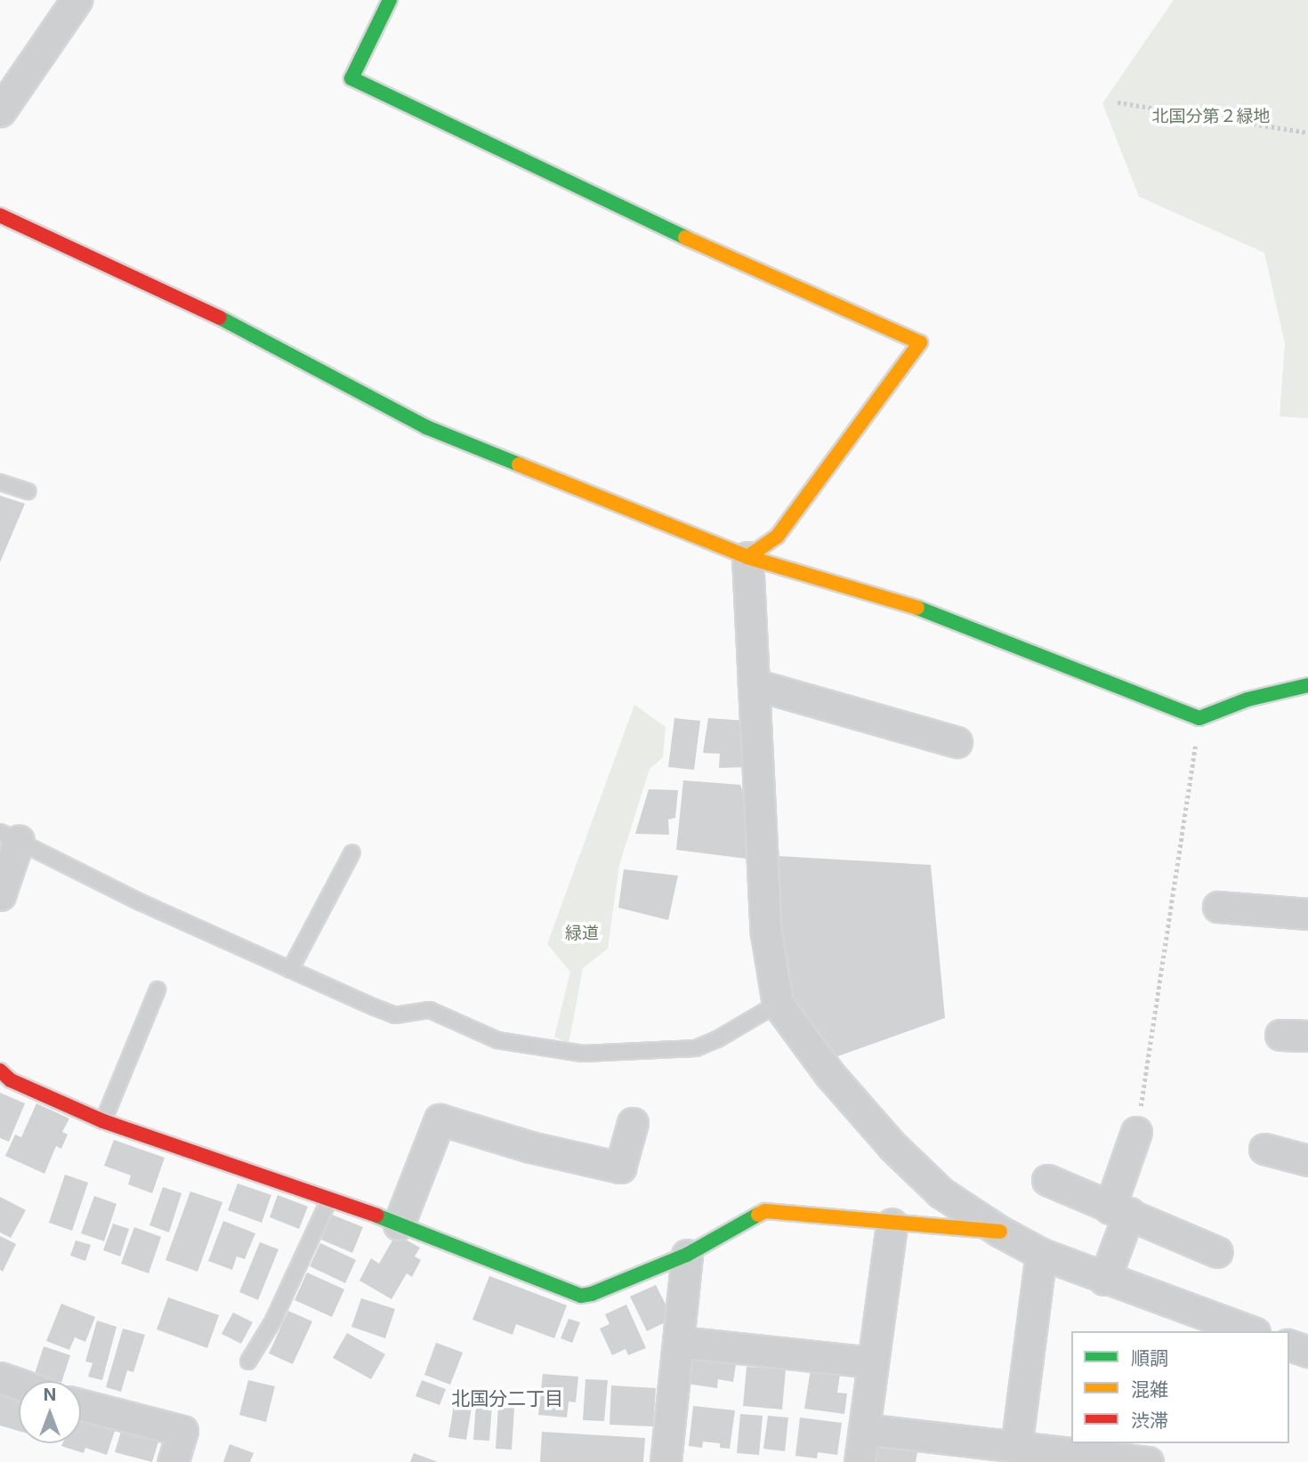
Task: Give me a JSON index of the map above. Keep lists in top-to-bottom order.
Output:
{
  "districts": ["北国分二丁目"],
  "parks": ["北国分第２緑地", "緑道"],
  "legend": ["順調", "混雑", "渋滞"],
  "north": "top"
}
